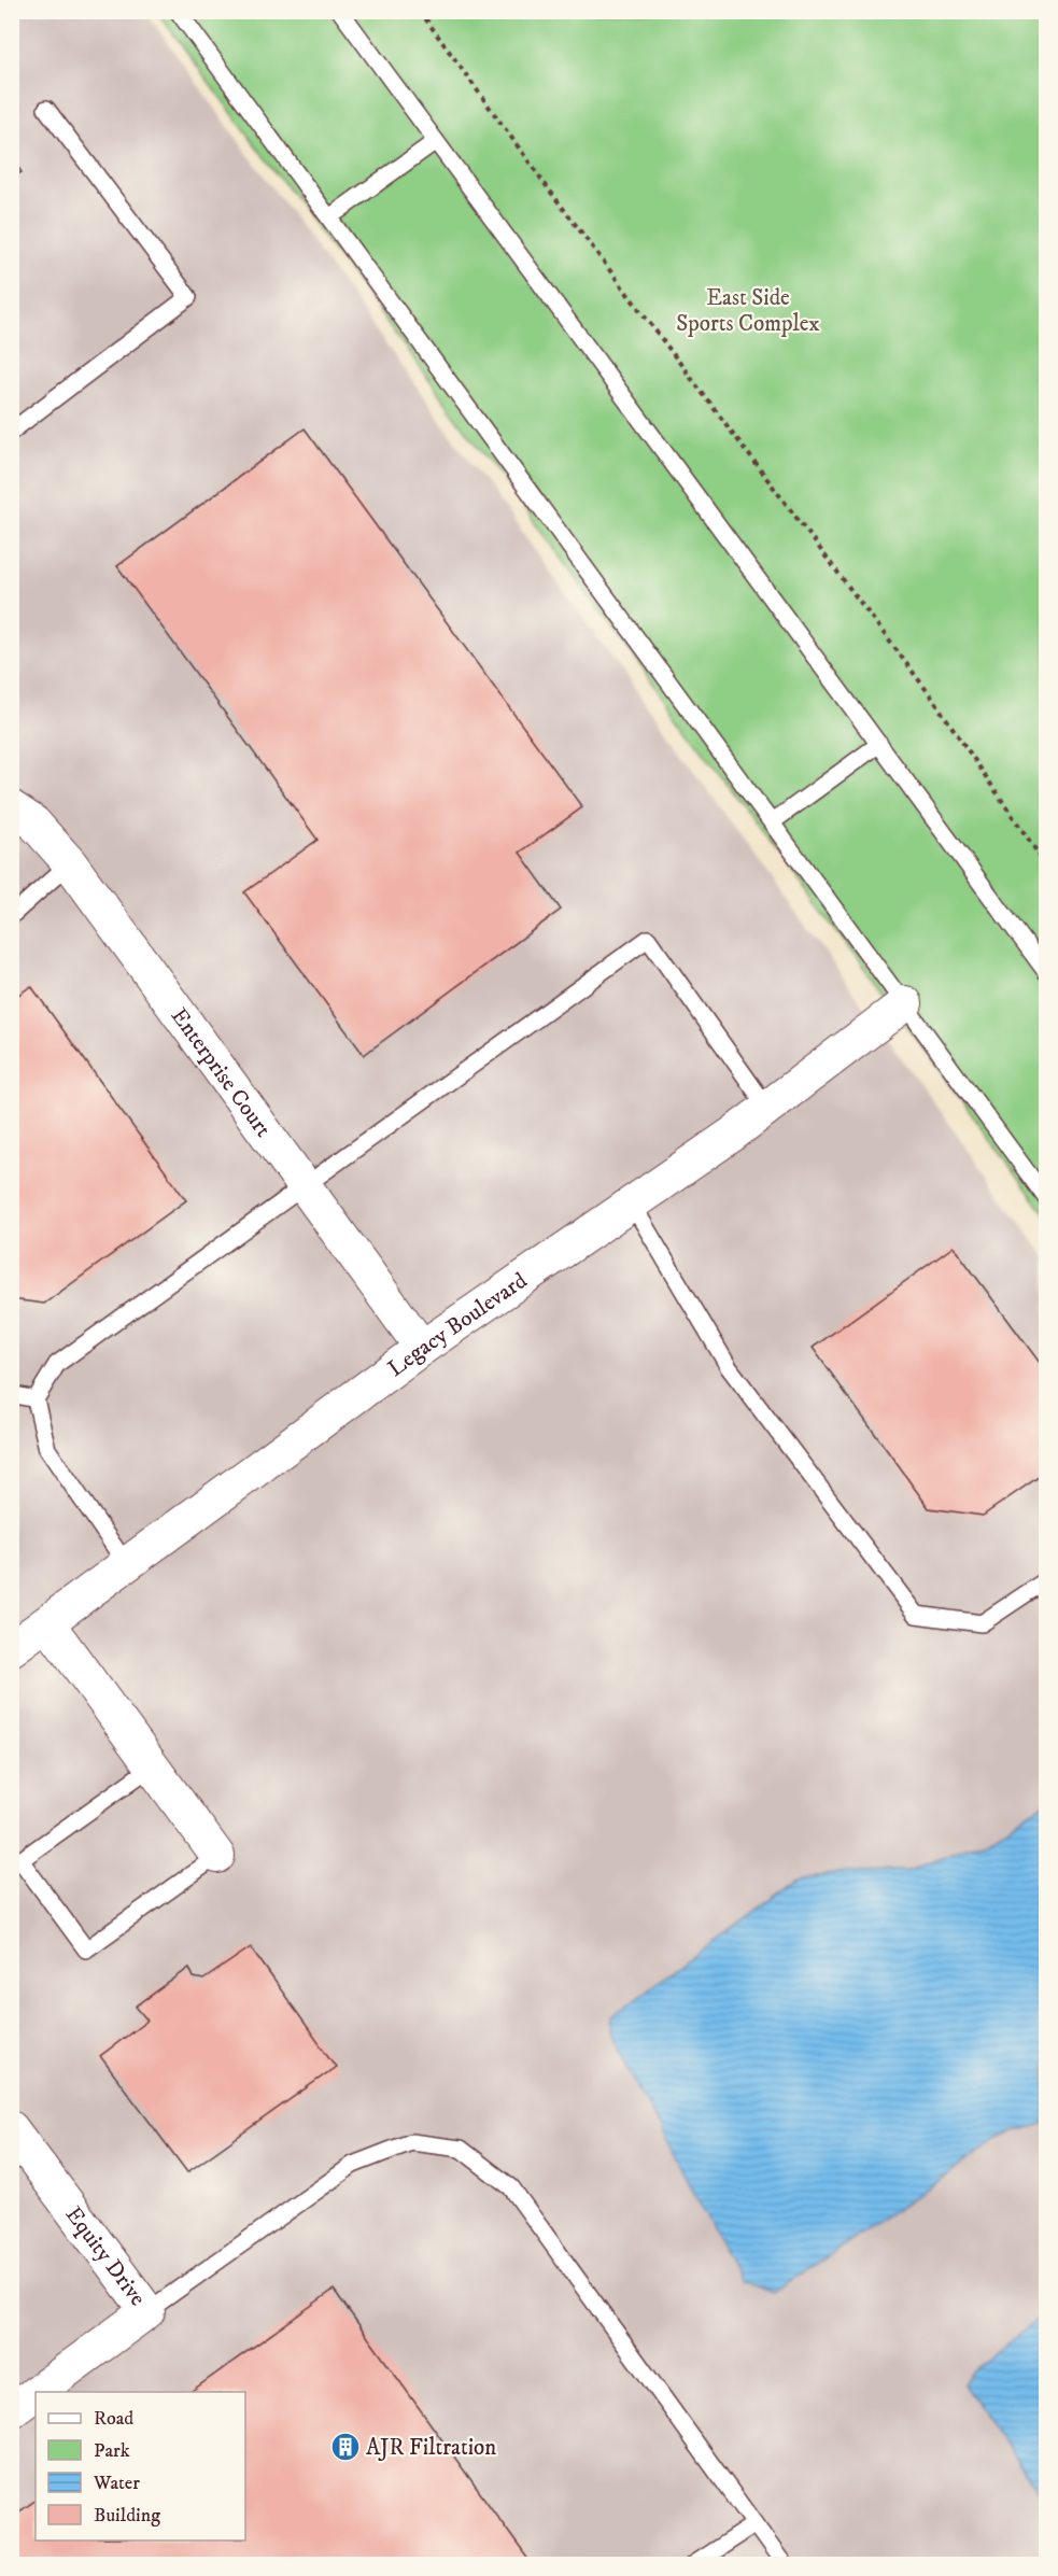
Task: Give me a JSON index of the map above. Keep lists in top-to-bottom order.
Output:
{
  "streets": {
    "street": ["Enterprise Court", "Legacy Boulevard", "Equity Drive"]
  },
  "crossings": [
    ["Enterprise Court", "Legacy Boulevard"]
  ],
  "parks": ["East Side Sports Complex"],
  "places": {
    "building": ["AJR Filtration"]
  },
  "legend": [
    "Road",
    "Park",
    "Water",
    "Building"
  ]
}
